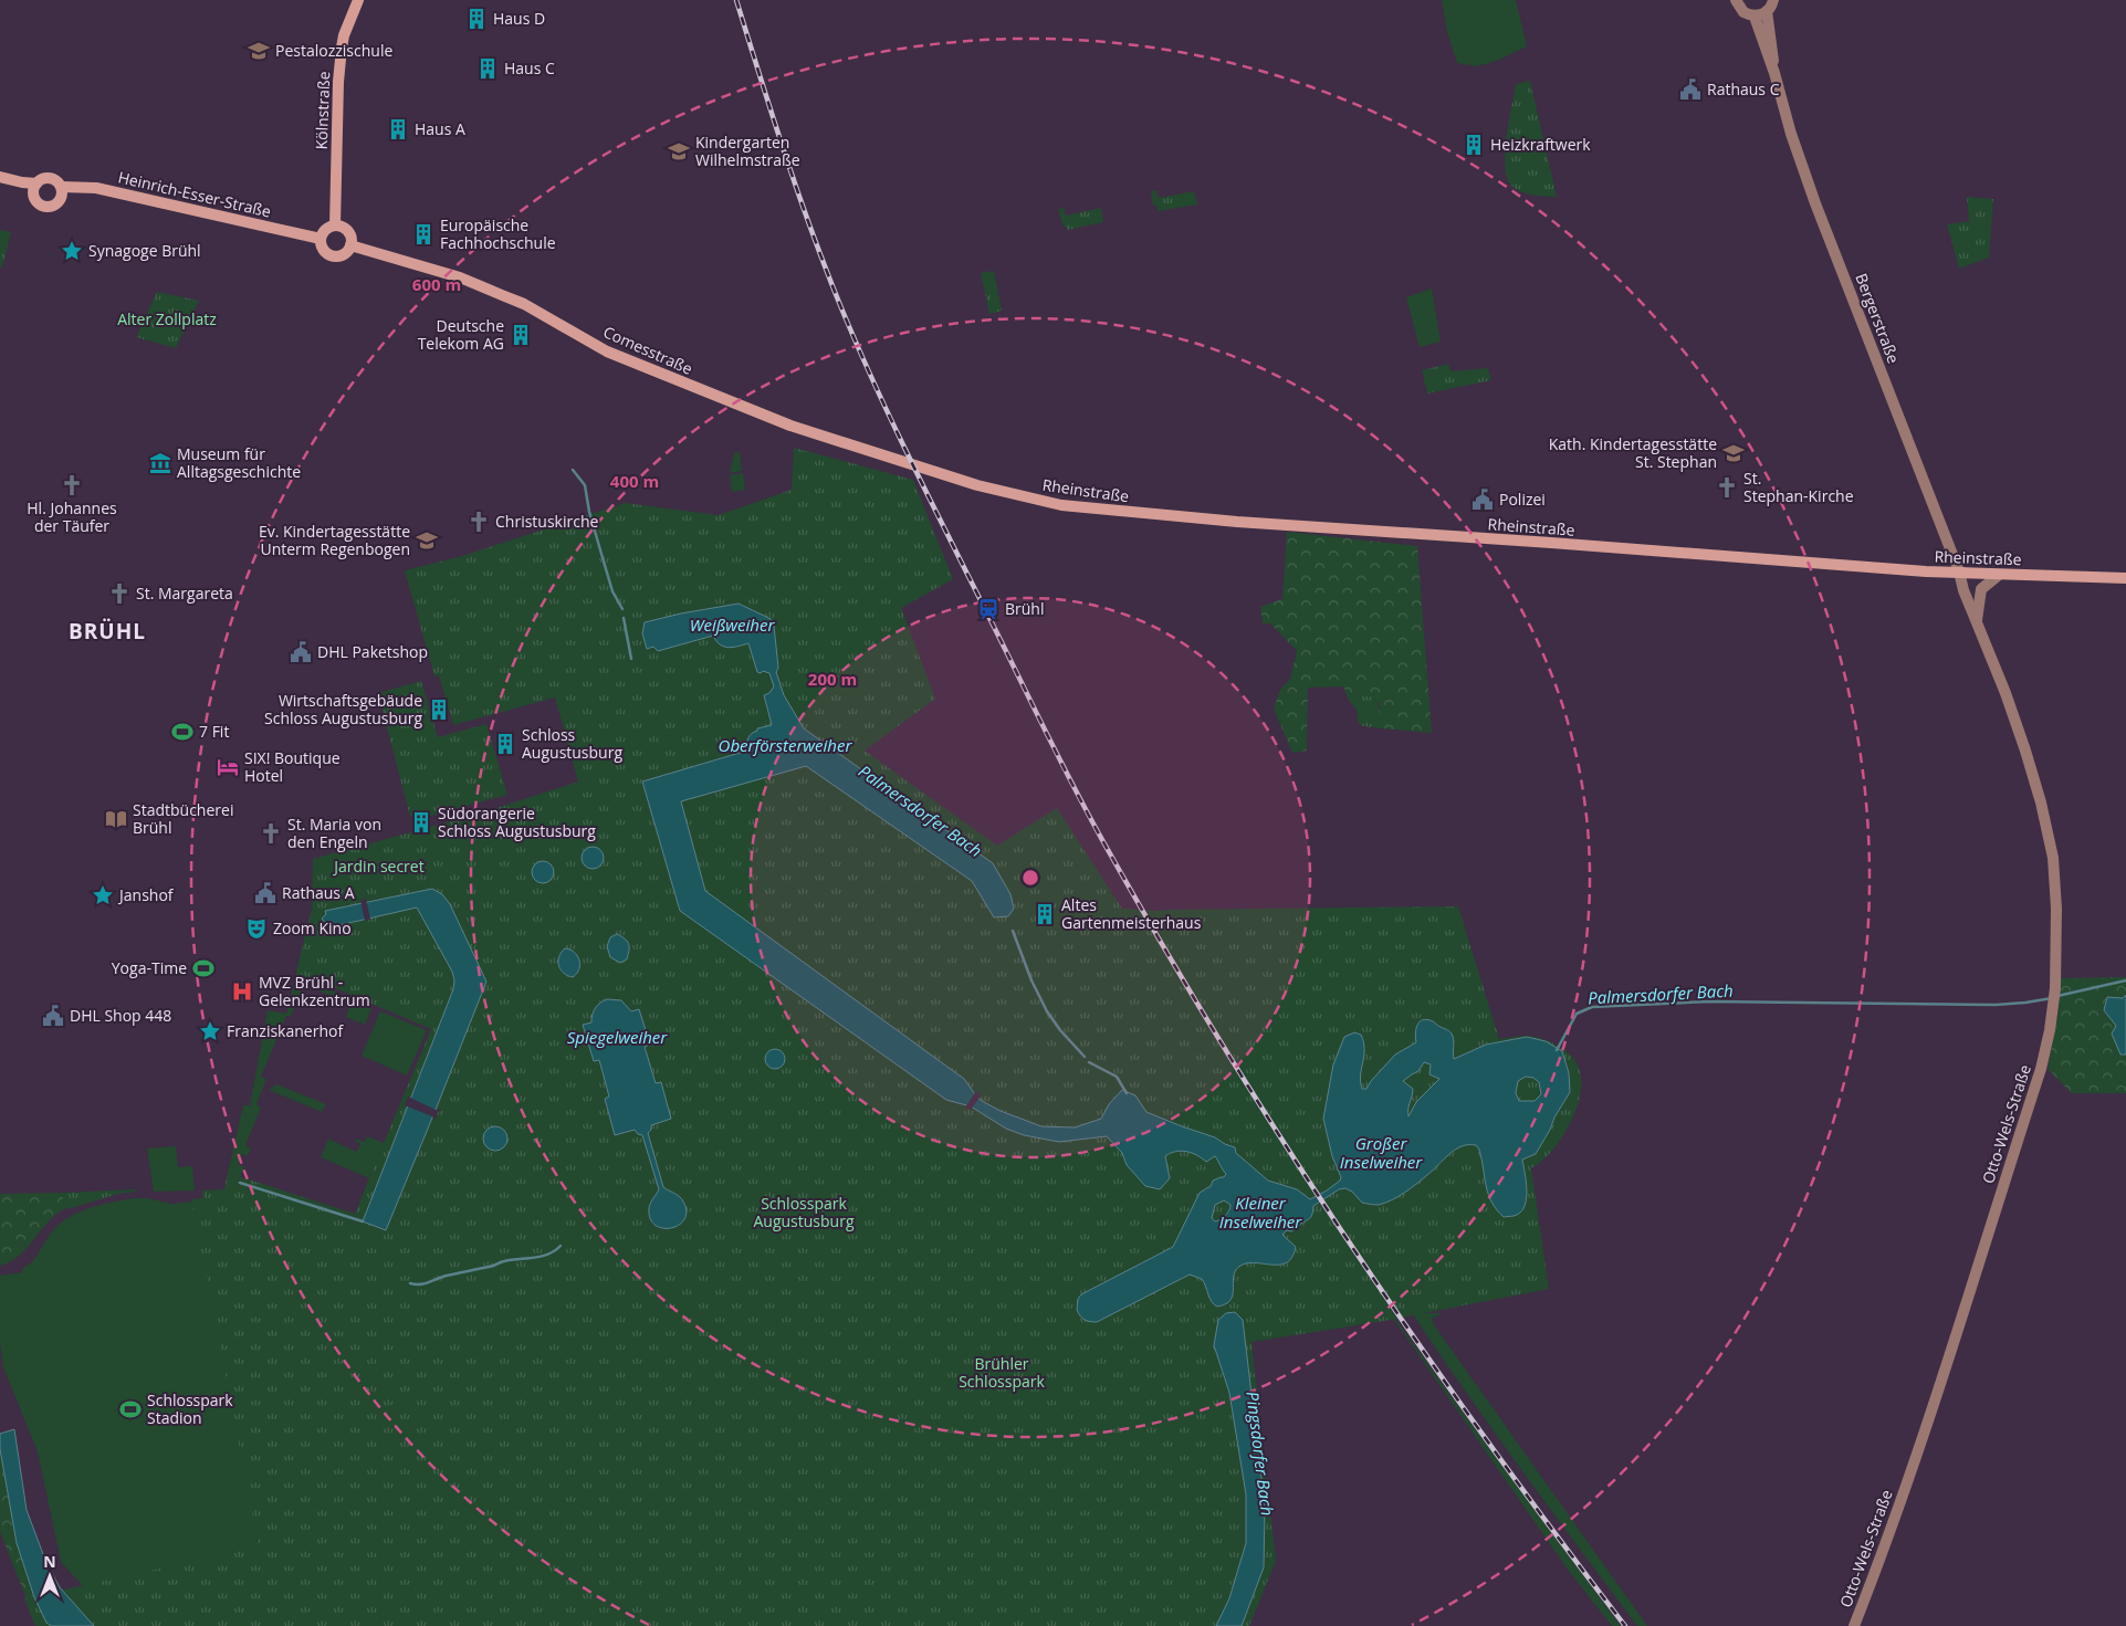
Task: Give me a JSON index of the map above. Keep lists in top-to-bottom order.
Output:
{
  "streets": {
    "main road": [
      "Kölnstraße",
      "Heinrich-Esser-Straße",
      "Comesstraße",
      "Rheinstraße"
    ],
    "street": ["Bergerstraße", "Otto-Wels-Straße"]
  },
  "crossings": [
    ["Kölnstraße", "Heinrich-Esser-Straße"],
    ["Kölnstraße", "Comesstraße"],
    ["Heinrich-Esser-Straße", "Comesstraße"],
    ["Bergerstraße", "Rheinstraße"],
    ["Bergerstraße", "Otto-Wels-Straße"],
    ["Comesstraße", "Rheinstraße"],
    ["Rheinstraße", "Otto-Wels-Straße"]
  ],
  "districts": ["BRÜHL"],
  "water": [
    "Weißweiher",
    "Oberförsterweiher",
    "Palmersdorfer Bach",
    "Spiegelweiher",
    "Großer Inselweiher",
    "Kleiner Inselweiher",
    "Pingsdorfer Bach"
  ],
  "parks": [
    "Alter Zollplatz",
    "Jardin secret",
    "Schlosspark Augustusburg",
    "Brühler Schlosspark"
  ],
  "places": {
    "building": [
      "Haus D",
      "Haus C",
      "Haus A",
      "Heizkraftwerk",
      "Europäische Fachhochschule",
      "Deutsche Telekom AG",
      "Wirtschaftsgebäude Schloss Augustusburg",
      "Schloss Augustusburg",
      "Südorangerie Schloss Augustusburg",
      "Altes Gartenmeisterhaus"
    ],
    "school or university": [
      "Pestalozzischule",
      "Kindergarten Wilhelmstraße",
      "Kath. Kindertagesstätte St. Stephan",
      "Ev. Kindertagesstätte Unterm Regenbogen"
    ],
    "public building": [
      "Rathaus C",
      "Polizei",
      "DHL Paketshop",
      "Rathaus A",
      "DHL Shop 448"
    ],
    "place": ["Synagoge Brühl", "Janshof", "Franziskanerhof"],
    "museum": ["Museum für Alltagsgeschichte"],
    "church": [
      "Hl. Johannes der Täufer",
      "St. Stephan-Kirche",
      "Christuskirche",
      "St. Margareta",
      "St. Maria von den Engeln"
    ],
    "station": ["Brühl"],
    "sports": ["7 Fit", "Yoga-Time", "Schlosspark Stadion"],
    "hotel": ["SIX! Boutique Hotel"],
    "library": ["Stadtbücherei Brühl"],
    "theatre": ["Zoom Kino"],
    "hospital": ["MVZ Brühl - Gelenkzentrum"]
  },
  "north": "top",
  "rings": ["600 m", "400 m", "200 m"]
}
